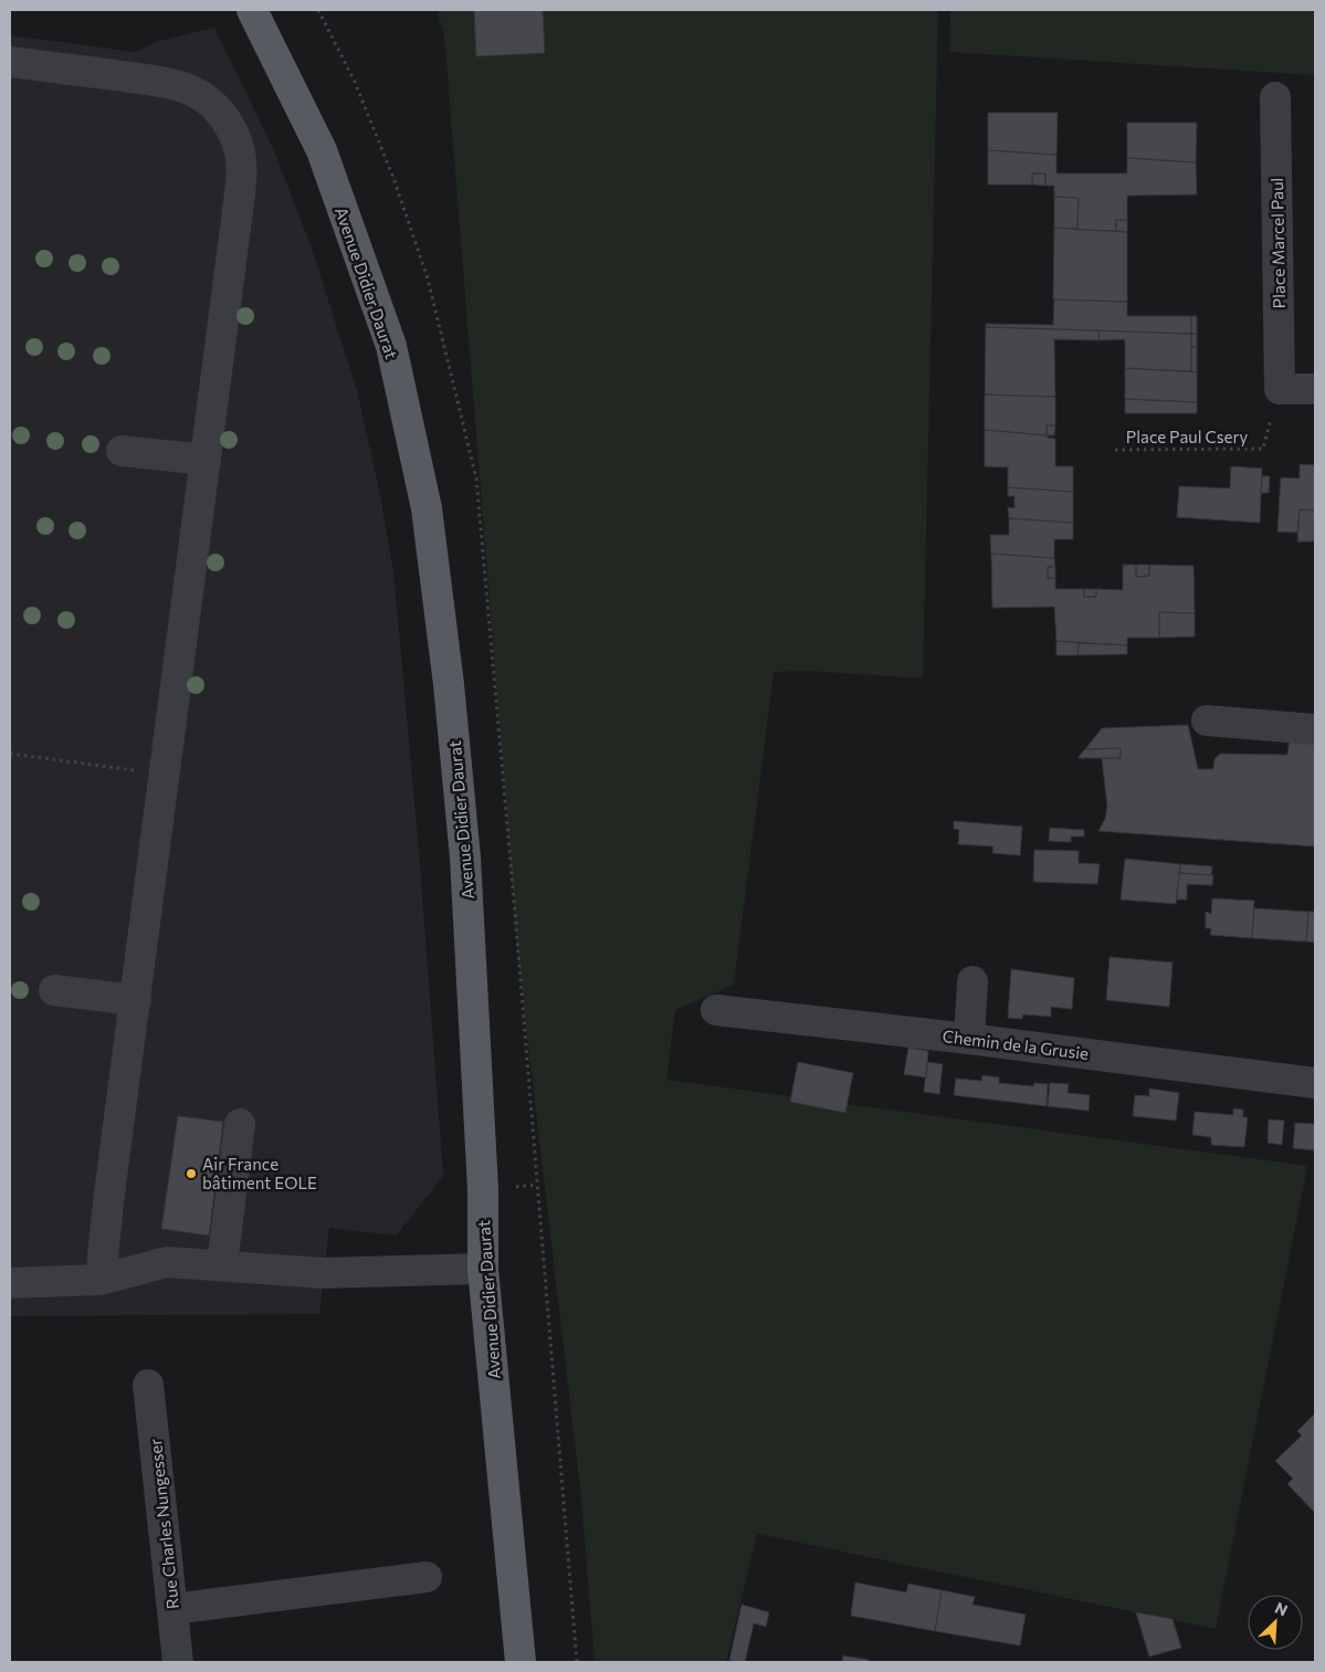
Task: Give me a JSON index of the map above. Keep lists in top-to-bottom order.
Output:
{
  "streets": {
    "main road": ["Avenue Didier Daurat"],
    "street": ["Place Marcel Paul", "Chemin de la Grusie", "Rue Charles Nungesser"],
    "path": ["Place Paul Csery"]
  },
  "crossings": [
    ["Place Marcel Paul", "Place Paul Csery"]
  ],
  "places": ["Air France bâtiment EOLE"],
  "north": "top right"
}
